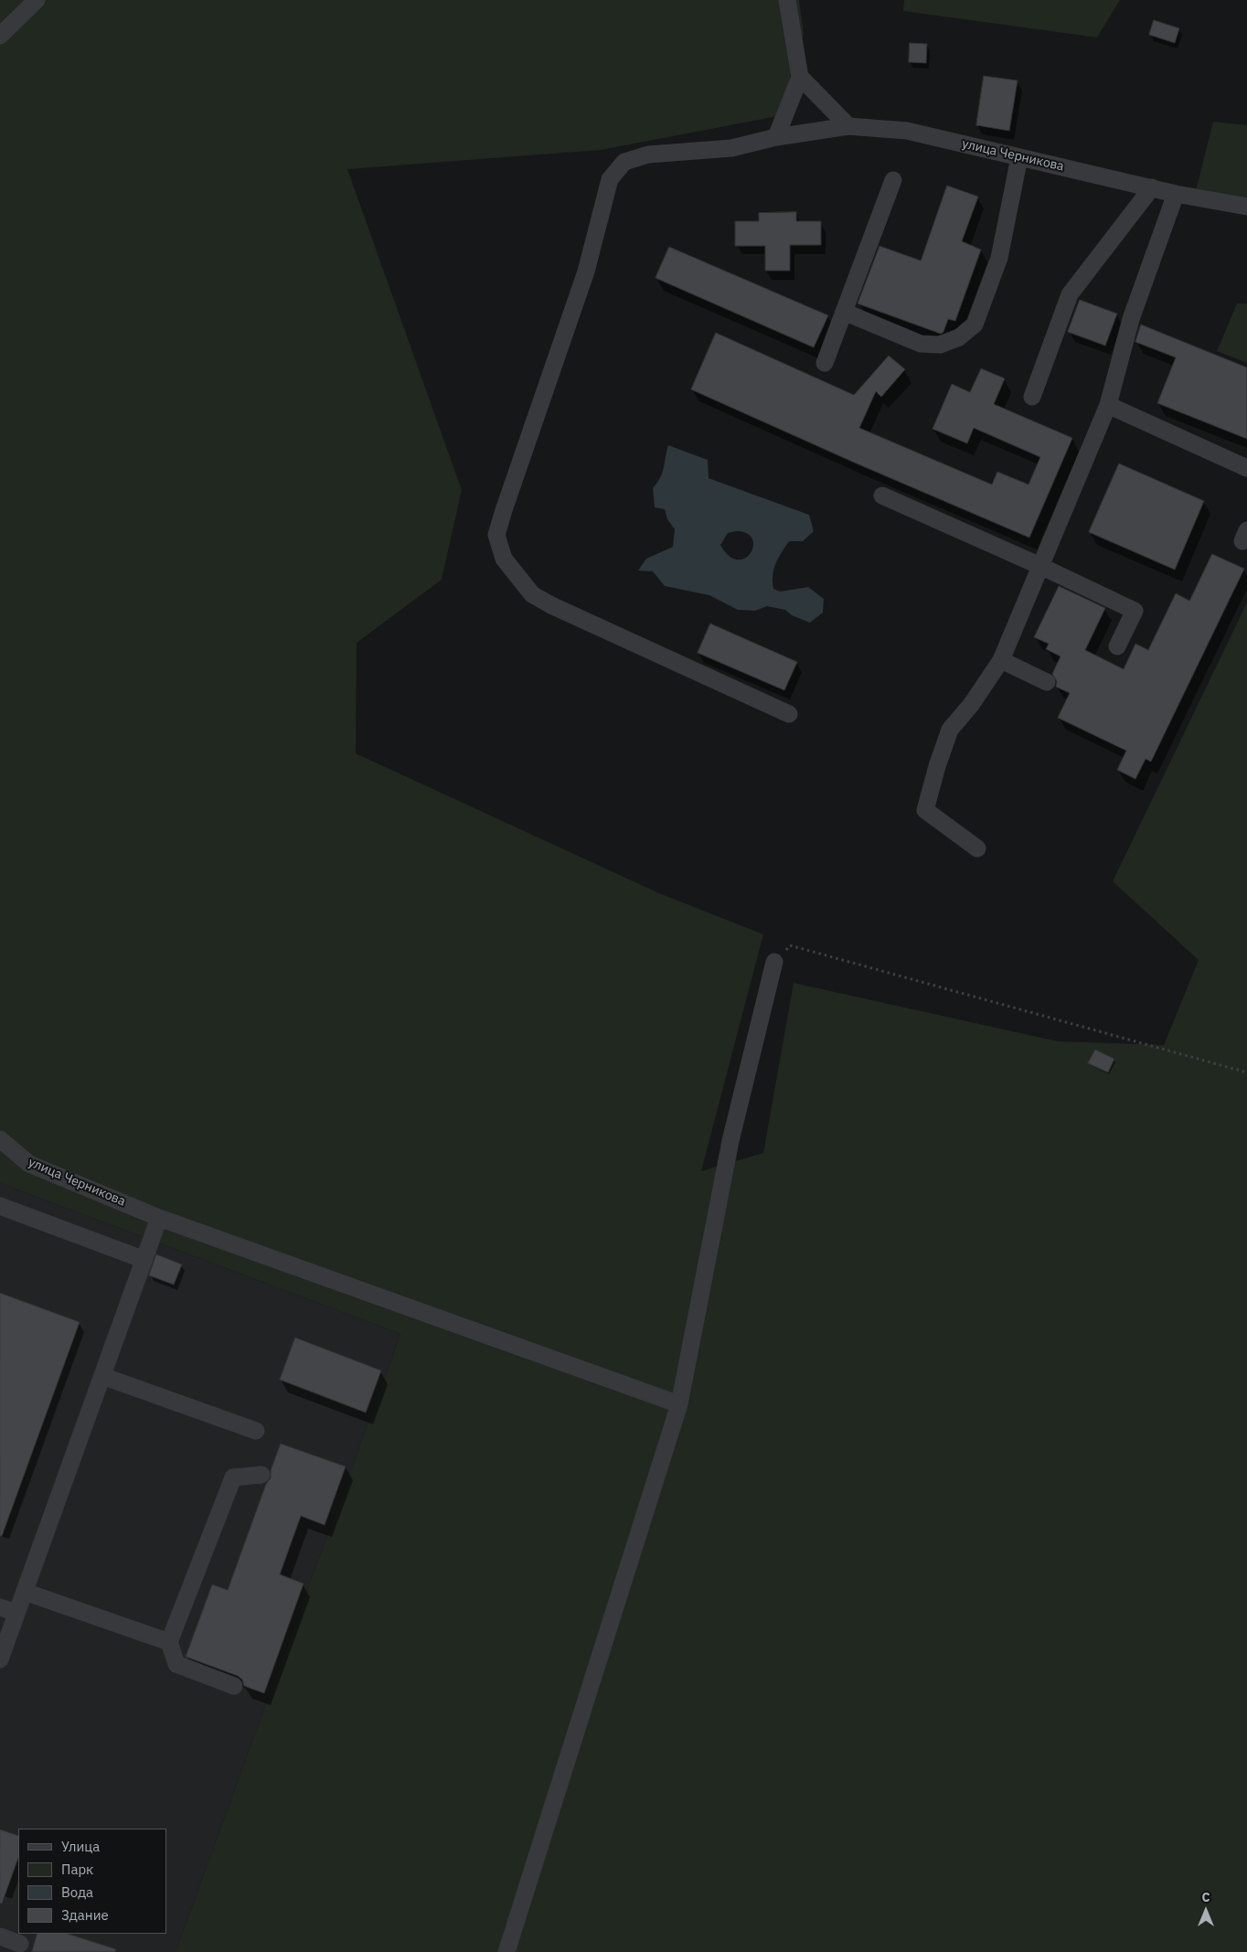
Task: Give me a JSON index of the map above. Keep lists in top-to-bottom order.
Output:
{
  "streets": {
    "street": ["улица Черникова"]
  },
  "legend": [
    "Улица",
    "Парк",
    "Вода",
    "Здание"
  ],
  "north": "top"
}
